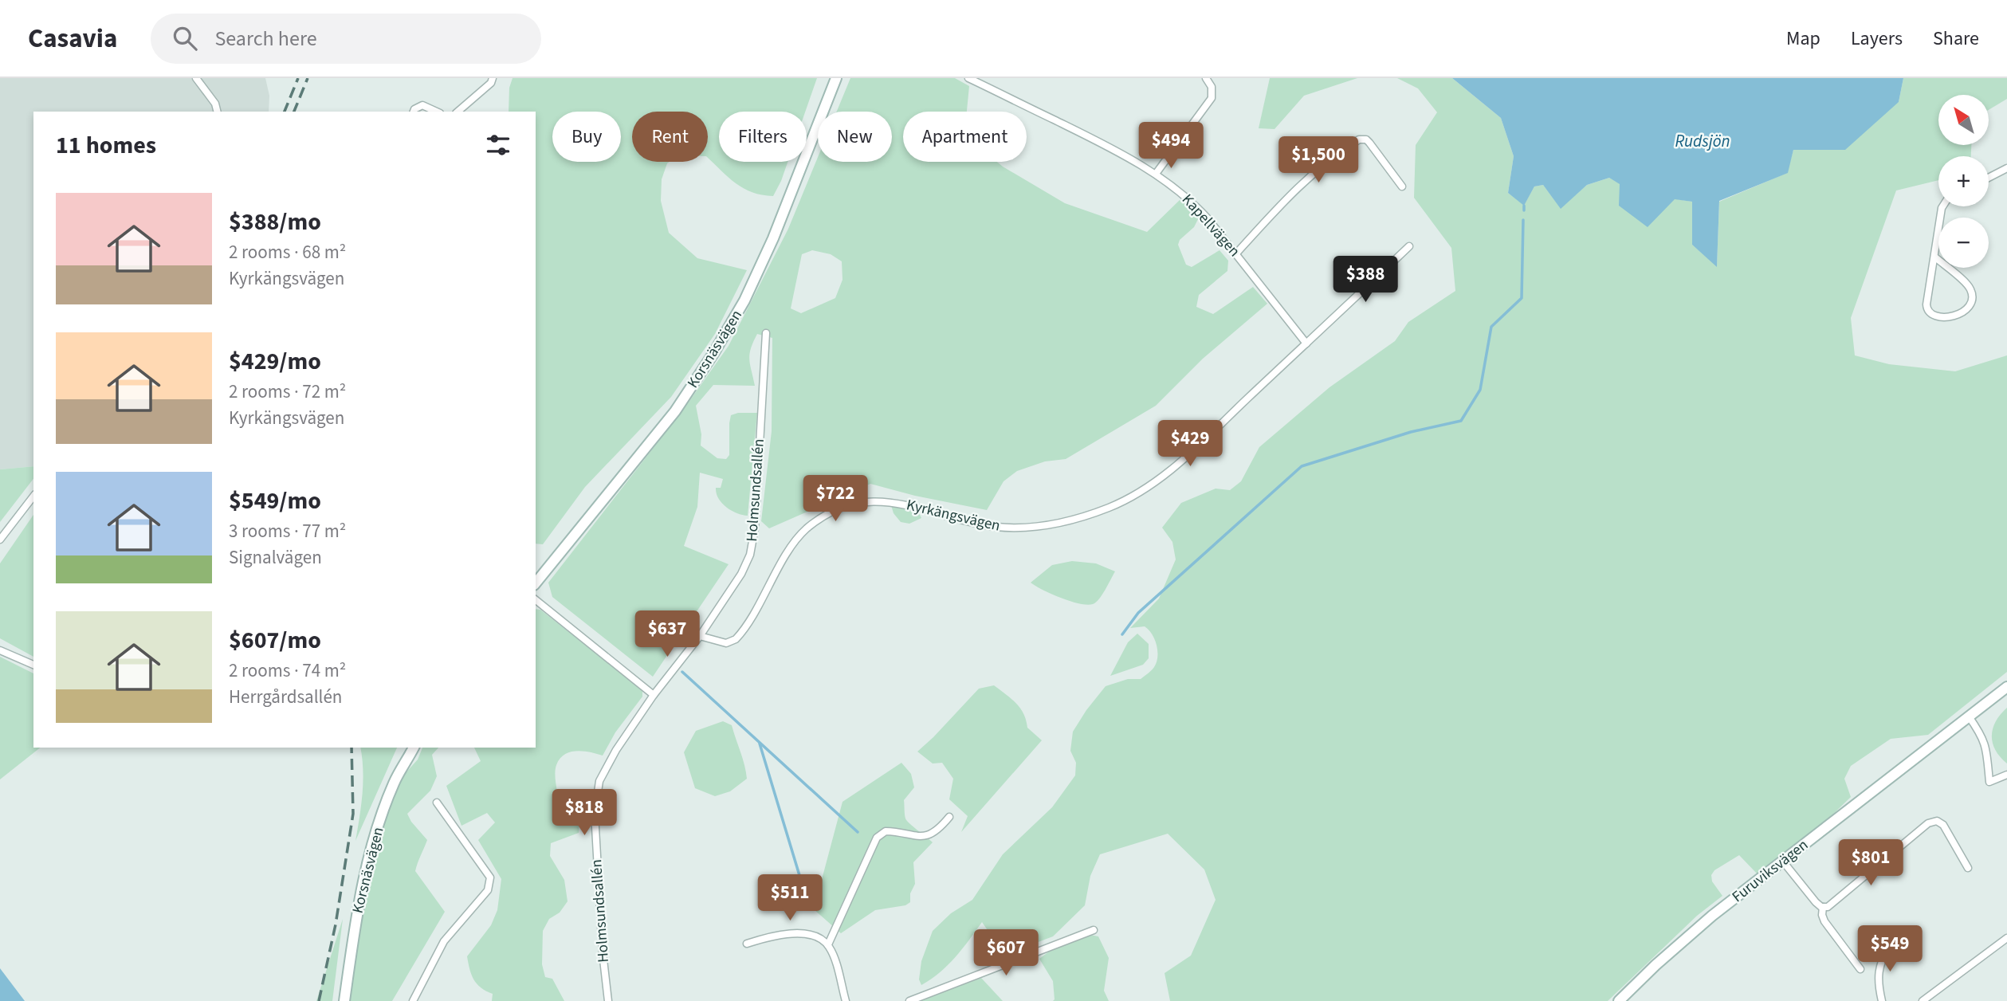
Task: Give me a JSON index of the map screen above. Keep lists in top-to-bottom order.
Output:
{
  "streets": {
    "street": [
      "Kapellvägen",
      "Korsnäsvägen",
      "Holmsundsallén",
      "Kyrkängsvägen",
      "Furuviksvägen"
    ]
  },
  "crossings": [
    ["Kapellvägen", "Kyrkängsvägen"],
    ["Holmsundsallén", "Kyrkängsvägen"]
  ],
  "water": ["Rudsjön"],
  "north": "top left",
  "page": {
    "header": "Casavia",
    "search": "Search here",
    "nav": ["Map", "Layers", "Share"],
    "map_buttons": ["+", "−"],
    "chip": [
      "Buy",
      "Rent",
      "Filters",
      "New",
      "Apartment"
    ],
    "heading": "11 homes",
    "price": [
      "$494",
      "$1,500",
      "$388",
      "$429",
      "$722",
      "$637",
      "$818",
      "$801",
      "$511",
      "$549",
      "$607"
    ],
    "list": [
      {
        "name": "$388/mo",
        "note": "2 rooms · 68 m² · Kyrkängsvägen"
      },
      {
        "name": "$429/mo",
        "note": "2 rooms · 72 m² · Kyrkängsvägen"
      },
      {
        "name": "$549/mo",
        "note": "3 rooms · 77 m² · Signalvägen"
      },
      {
        "name": "$607/mo",
        "note": "2 rooms · 74 m² · Herrgårdsallén"
      }
    ]
  }
}
